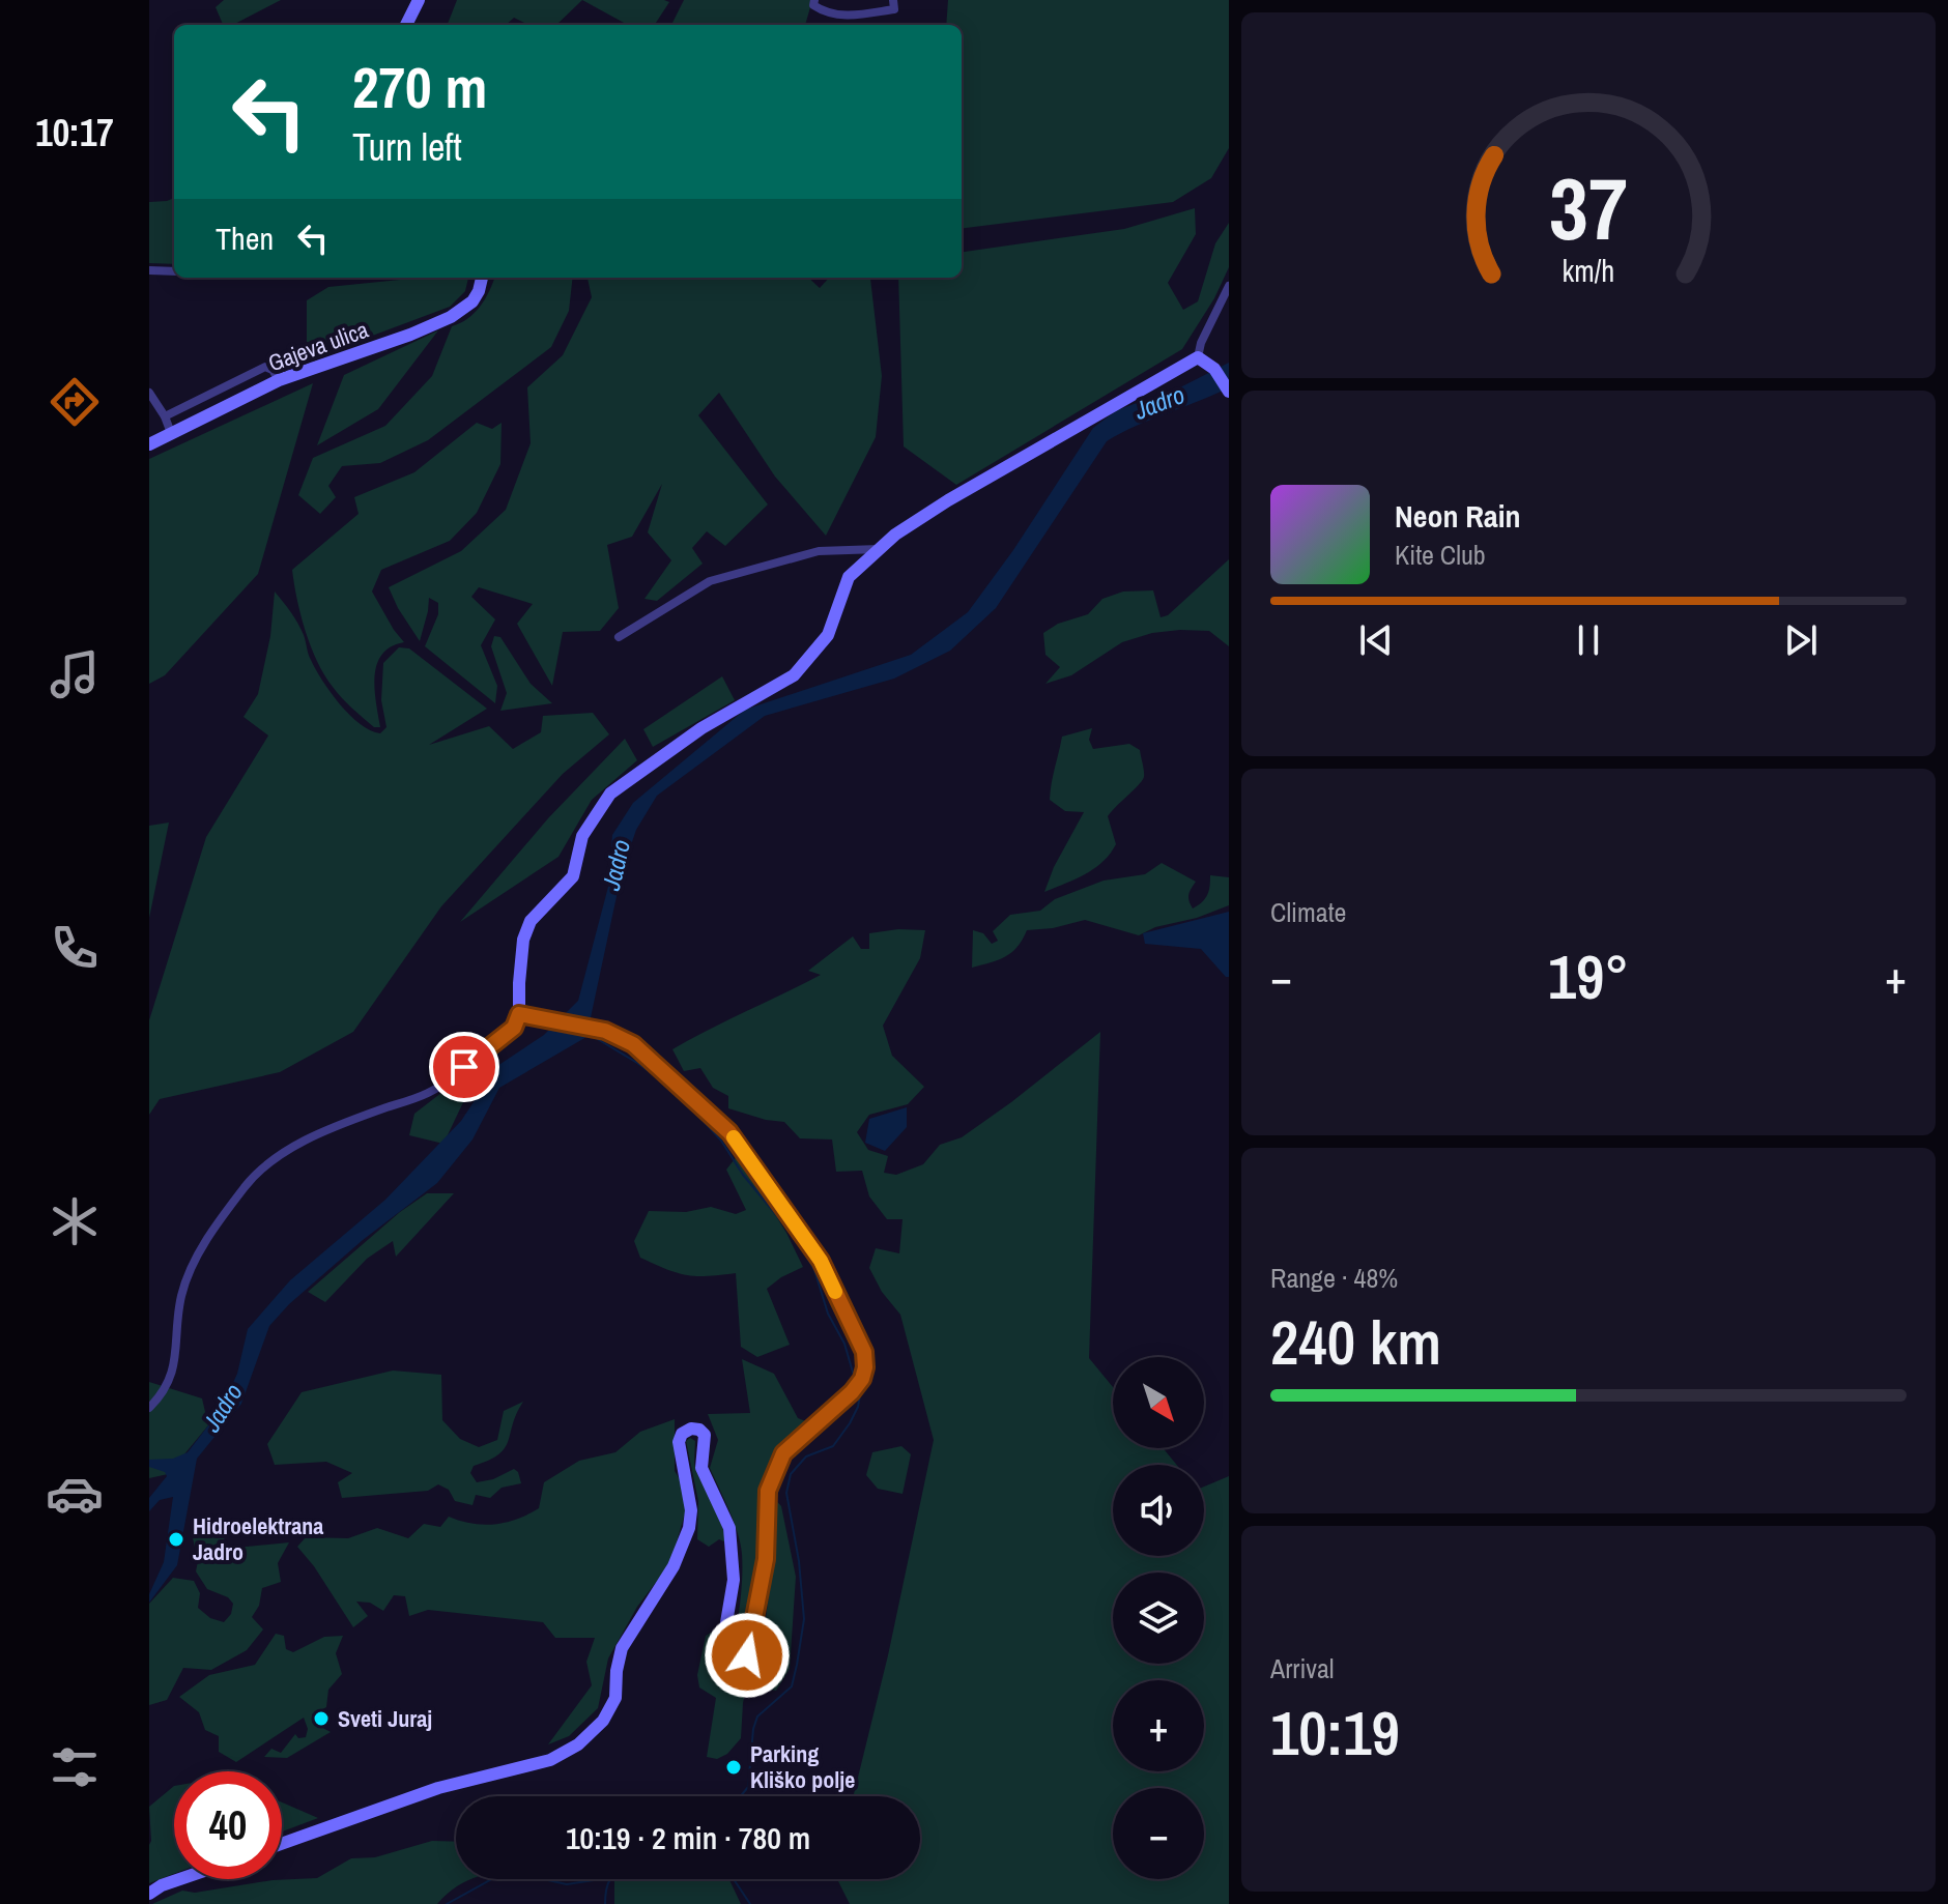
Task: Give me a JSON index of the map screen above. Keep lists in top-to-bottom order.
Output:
{
  "streets": {
    "street": ["Gajeva ulica"]
  },
  "water": ["Jadro"],
  "places": ["Hidroelektrana Jadro", "Sveti Juraj", "Parking Kliško polje"],
  "north": "bottom right",
  "page": {
    "tabs": "10:17",
    "turn": ["270 m", "Turn left"],
    "then": "Then",
    "song": ["Neon Rain", "Kite Club"],
    "tile": [
      "Climate",
      ["Range · 48%", "240 km"],
      ["Arrival", "10:19"]
    ],
    "heat": ["−", "19°", "+"],
    "map_buttons": ["+", "−"],
    "limit": "40",
    "trip": "10:19 · 2 min · 780 m",
    "gauge": ["37", "km/h"]
  }
}
